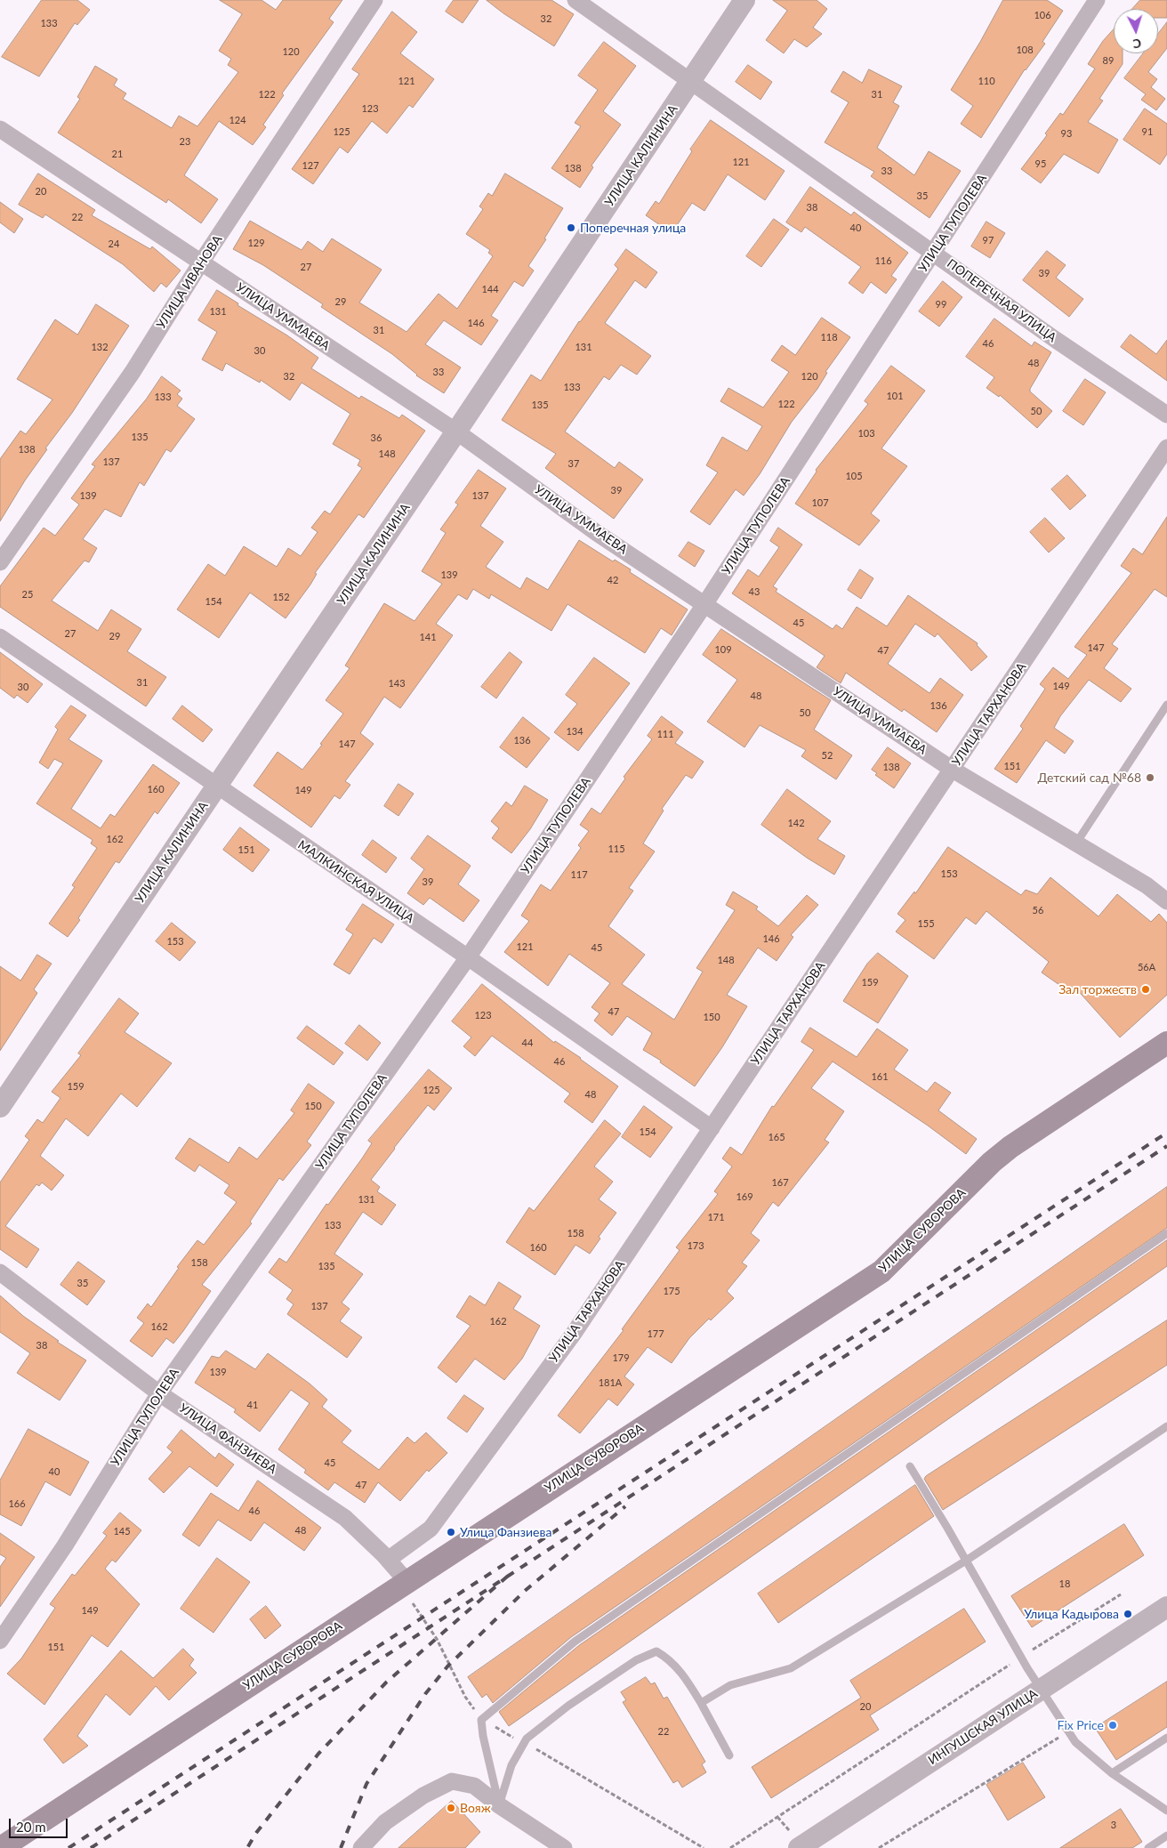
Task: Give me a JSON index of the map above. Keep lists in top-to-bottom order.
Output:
{
  "streets": {
    "main road": ["УЛИЦА СУВОРОВА"],
    "street": [
      "УЛИЦА КАЛИНИНА",
      "УЛИЦА ТУПОЛЕВА",
      "УЛИЦА ИВАНОВА",
      "ПОПЕРЕЧНАЯ УЛИЦА",
      "УЛИЦА УММАЕВА",
      "УЛИЦА ТАРХАНОВА",
      "МАЛКИНСКАЯ УЛИЦА",
      "УЛИЦА ФАНЗИЕВА",
      "ИНГУШСКАЯ УЛИЦА"
    ]
  },
  "crossings": [
    ["УЛИЦА КАЛИНИНА", "ПОПЕРЕЧНАЯ УЛИЦА"],
    ["УЛИЦА КАЛИНИНА", "УЛИЦА УММАЕВА"],
    ["УЛИЦА КАЛИНИНА", "МАЛКИНСКАЯ УЛИЦА"],
    ["УЛИЦА ТУПОЛЕВА", "ПОПЕРЕЧНАЯ УЛИЦА"],
    ["УЛИЦА ТУПОЛЕВА", "УЛИЦА УММАЕВА"],
    ["УЛИЦА ТУПОЛЕВА", "МАЛКИНСКАЯ УЛИЦА"],
    ["УЛИЦА ТУПОЛЕВА", "УЛИЦА ФАНЗИЕВА"],
    ["УЛИЦА ИВАНОВА", "УЛИЦА УММАЕВА"],
    ["УЛИЦА УММАЕВА", "УЛИЦА ТАРХАНОВА"],
    ["УЛИЦА ТАРХАНОВА", "МАЛКИНСКАЯ УЛИЦА"],
    ["УЛИЦА ТАРХАНОВА", "УЛИЦА ФАНЗИЕВА"],
    ["УЛИЦА СУВОРОВА", "УЛИЦА ФАНЗИЕВА"]
  ],
  "places": [
    "Поперечная улица",
    "Детский сад №68",
    "Зал торжеств",
    "Улица Фанзиева",
    "Улица Кадырова",
    "Fix Price",
    "Вояж"
  ],
  "house_numbers": [
    "106",
    "32",
    "133",
    "108",
    "120",
    "89",
    "121",
    "110",
    "122",
    "31",
    "123",
    "124",
    "125",
    "91",
    "93",
    "23",
    "21",
    "121",
    "95",
    "127",
    "138",
    "33",
    "20",
    "35",
    "38",
    "22",
    "40",
    "97",
    "129",
    "24",
    "116",
    "27",
    "39",
    "144",
    "29",
    "99",
    "131",
    "146",
    "31",
    "118",
    "46",
    "132",
    "131",
    "30",
    "48",
    "33",
    "32",
    "120",
    "133",
    "101",
    "133",
    "122",
    "135",
    "50",
    "103",
    "135",
    "36",
    "138",
    "148",
    "137",
    "37",
    "105",
    "39",
    "139",
    "137",
    "107",
    "139",
    "42",
    "43",
    "25",
    "152",
    "154",
    "45",
    "27",
    "29",
    "141",
    "147",
    "109",
    "47",
    "31",
    "143",
    "149",
    "30",
    "48",
    "136",
    "50",
    "134",
    "111",
    "136",
    "147",
    "52",
    "151",
    "138",
    "160",
    "149",
    "142",
    "162",
    "115",
    "151",
    "153",
    "117",
    "39",
    "56",
    "155",
    "146",
    "153",
    "121",
    "45",
    "148",
    "56А",
    "159",
    "47",
    "123",
    "150",
    "44",
    "46",
    "161",
    "159",
    "125",
    "48",
    "150",
    "154",
    "165",
    "167",
    "169",
    "131",
    "171",
    "133",
    "158",
    "173",
    "160",
    "158",
    "135",
    "35",
    "175",
    "137",
    "162",
    "162",
    "177",
    "38",
    "179",
    "139",
    "181А",
    "41",
    "45",
    "40",
    "47",
    "166",
    "46",
    "48",
    "145",
    "18",
    "149",
    "151",
    "20",
    "22",
    "3"
  ],
  "scale_bar": "20 m",
  "north": "bottom"
}
